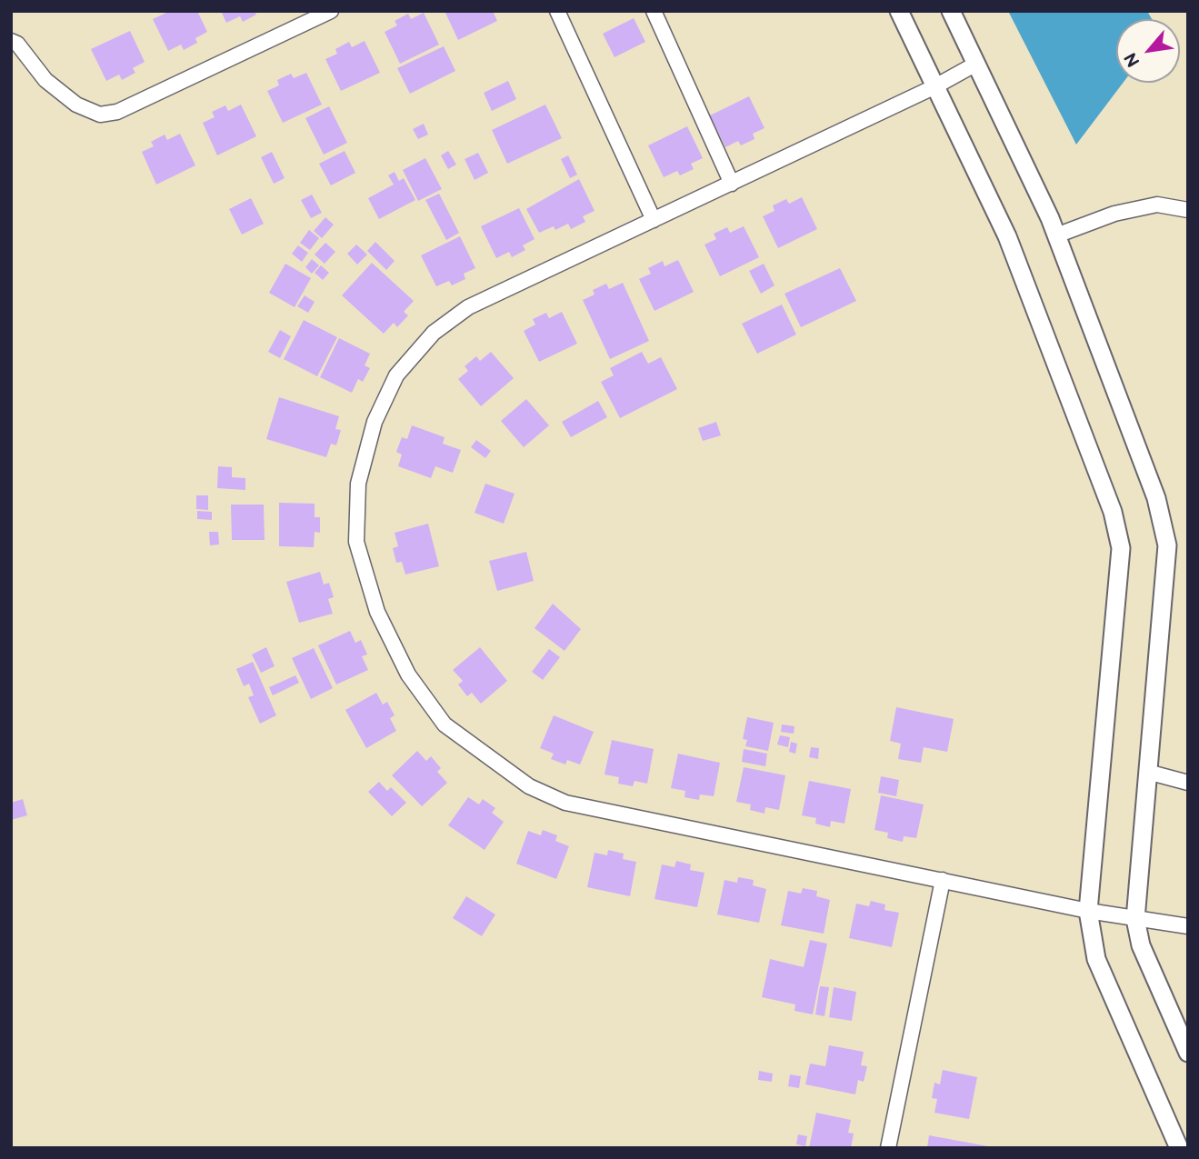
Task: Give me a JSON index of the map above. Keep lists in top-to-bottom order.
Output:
{
  "north": "bottom left"
}
